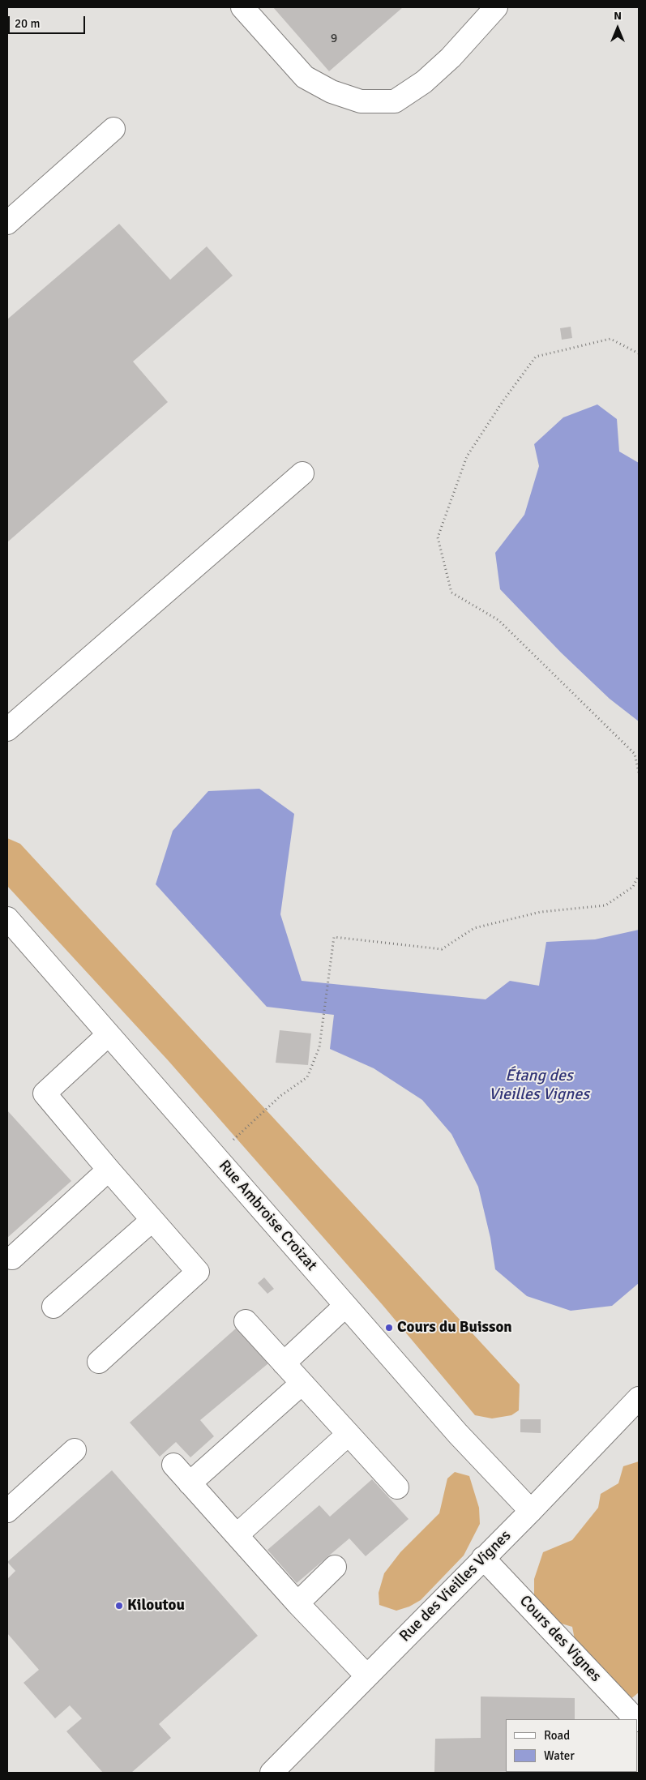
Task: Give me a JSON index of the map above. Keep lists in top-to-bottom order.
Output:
{
  "streets": {
    "street": ["Rue Ambroise Croizat", "Rue des Vieilles Vignes", "Cours des Vignes"]
  },
  "crossings": [
    ["Rue Ambroise Croizat", "Rue des Vieilles Vignes"],
    ["Rue des Vieilles Vignes", "Cours des Vignes"]
  ],
  "water": ["Étang des Vieilles Vignes"],
  "places": ["Cours du Buisson", "Kiloutou"],
  "house_numbers": ["9"],
  "legend": ["Road", "Water"],
  "scale_bar": "20 m",
  "north": "top"
}
